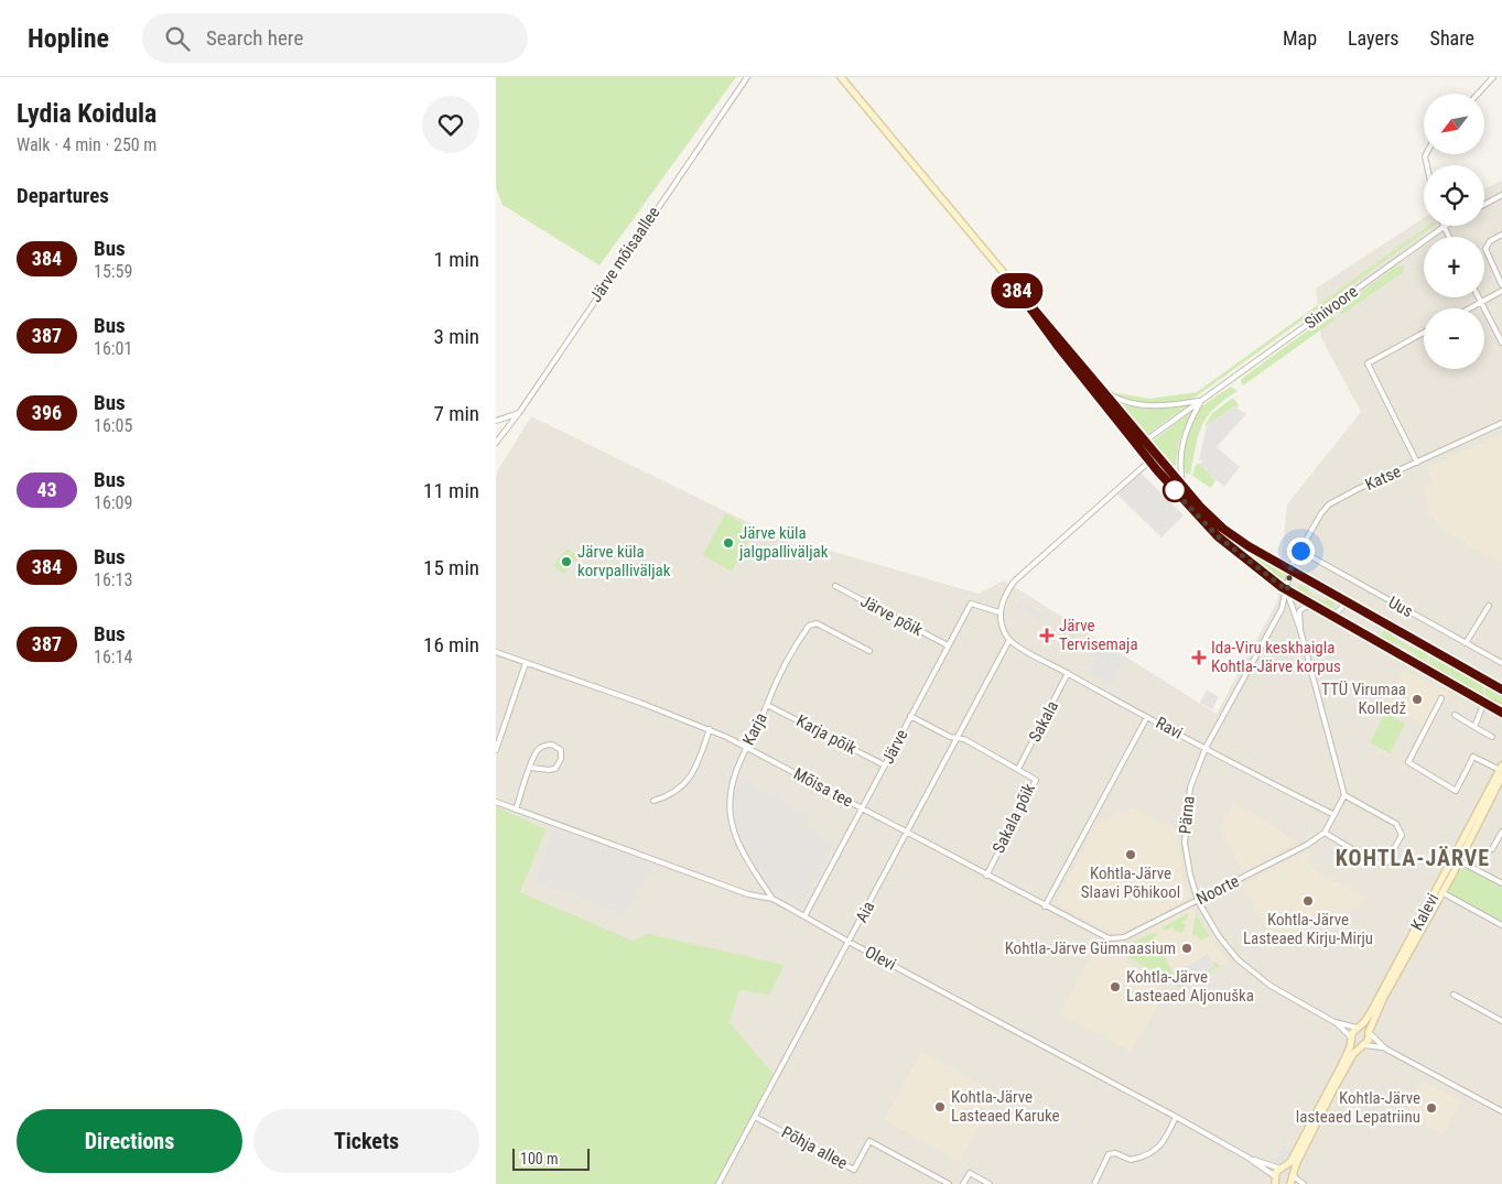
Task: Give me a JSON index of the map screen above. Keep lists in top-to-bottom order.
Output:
{
  "streets": {
    "main road": ["Kalevi"],
    "street": [
      "Järve mõisaallee",
      "Sinivoore",
      "Katse",
      "Uus",
      "Järve põik",
      "Sakala",
      "Ravi",
      "Karja",
      "Karja põik",
      "Järve",
      "Mõisa tee",
      "Pärna",
      "Sakala põik",
      "Noorte",
      "Aia",
      "Olevi",
      "Põhja allee"
    ]
  },
  "crossings": [
    ["Katse", "Uus"],
    ["Katse", "Pärna"],
    ["Järve põik", "Järve"],
    ["Sakala", "Ravi"],
    ["Sakala", "Sakala põik"],
    ["Ravi", "Pärna"],
    ["Ravi", "Aia"],
    ["Karja", "Karja põik"],
    ["Karja", "Mõisa tee"],
    ["Karja", "Olevi"],
    ["Karja põik", "Järve"],
    ["Järve", "Mõisa tee"],
    ["Järve", "Olevi"],
    ["Mõisa tee", "Sakala põik"],
    ["Mõisa tee", "Noorte"],
    ["Mõisa tee", "Aia"],
    ["Pärna", "Noorte"],
    ["Pärna", "Kalevi"],
    ["Aia", "Olevi"],
    ["Aia", "Põhja allee"],
    ["Kalevi", "Olevi"]
  ],
  "districts": ["KOHTLA-JÄRVE"],
  "places": {
    "other": [
      "Järve küla jalgpalliväljak",
      "Järve küla korvpalliväljak",
      "TTÜ Virumaa Kolledž",
      "Kohtla-Järve Slaavi Põhikool",
      "Kohtla-Järve Lasteaed Kirju-Mirju",
      "Kohtla-Järve Gümnaasium",
      "Kohtla-Järve Lasteaed Aljonuška",
      "Kohtla-Järve Lasteaed Karuke",
      "Kohtla-Järve lasteaed Lepatriinu"
    ],
    "health": ["Järve Tervisemaja", "Ida-Viru keskhaigla Kohtla-Järve korpus"]
  },
  "lines": ["bus line 384"],
  "scale_bar": "100 m",
  "north": "bottom left",
  "page": {
    "header": "Hopline",
    "search": "Search here",
    "nav": ["Map", "Layers", "Share"],
    "heading": [
      ["Lydia Koidula", "Walk · 4 min · 250 m"],
      "Departures"
    ],
    "on_map": "384",
    "map_buttons": ["+", "−"],
    "list": [
      {
        "mark": "384",
        "name": "Bus",
        "note": "15:59",
        "value": "1 min"
      },
      {
        "mark": "387",
        "name": "Bus",
        "note": "16:01",
        "value": "3 min"
      },
      {
        "mark": "396",
        "name": "Bus",
        "note": "16:05",
        "value": "7 min"
      },
      {
        "mark": "43",
        "name": "Bus",
        "note": "16:09",
        "value": "11 min"
      },
      {
        "mark": "384",
        "name": "Bus",
        "note": "16:13",
        "value": "15 min"
      },
      {
        "mark": "387",
        "name": "Bus",
        "note": "16:14",
        "value": "16 min"
      }
    ],
    "buttons": ["Directions", "Tickets"],
    "scale": "100 m"
  }
}
